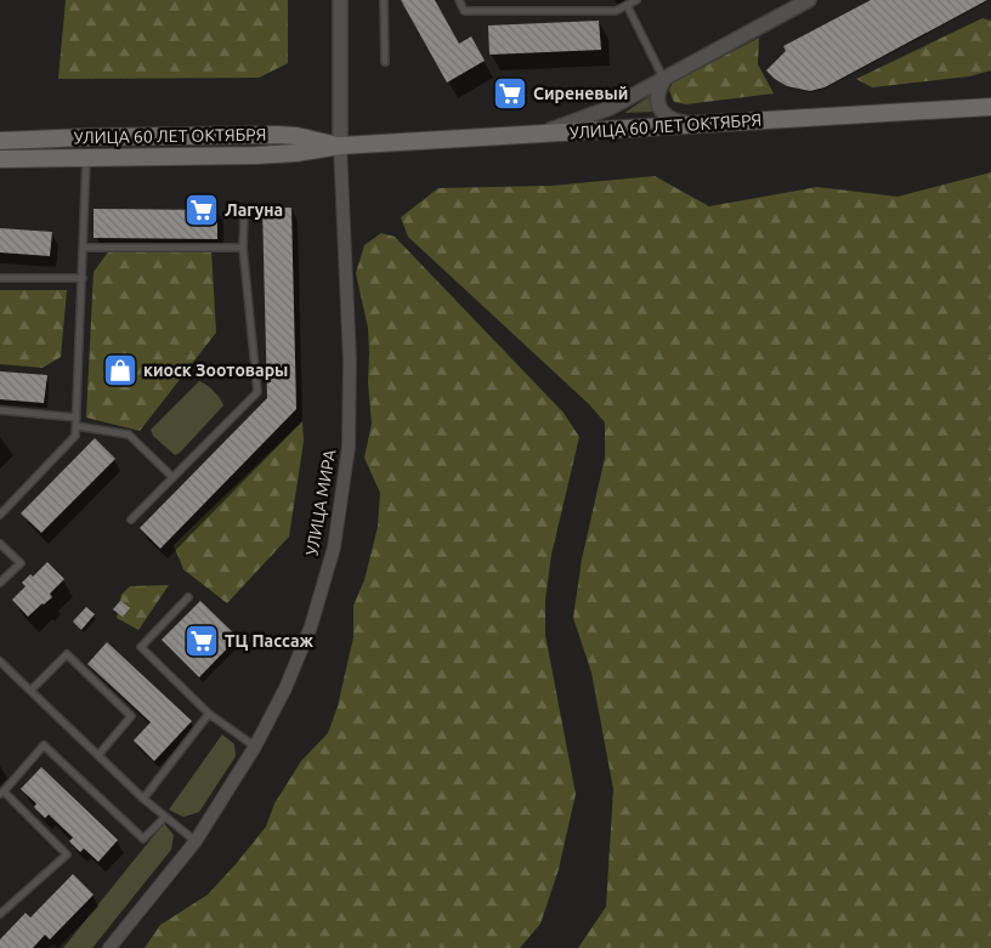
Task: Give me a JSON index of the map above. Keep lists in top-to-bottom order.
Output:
{
  "streets": {
    "main road": ["УЛИЦА 60 ЛЕТ ОКТЯБРЯ"],
    "street": ["УЛИЦА МИРА"]
  },
  "crossings": [
    ["УЛИЦА 60 ЛЕТ ОКТЯБРЯ", "УЛИЦА МИРА"]
  ],
  "places": {
    "supermarket": ["Сиреневый", "Лагуна", "ТЦ Пассаж"],
    "shop": ["киоск Зоотовары"]
  }
}
